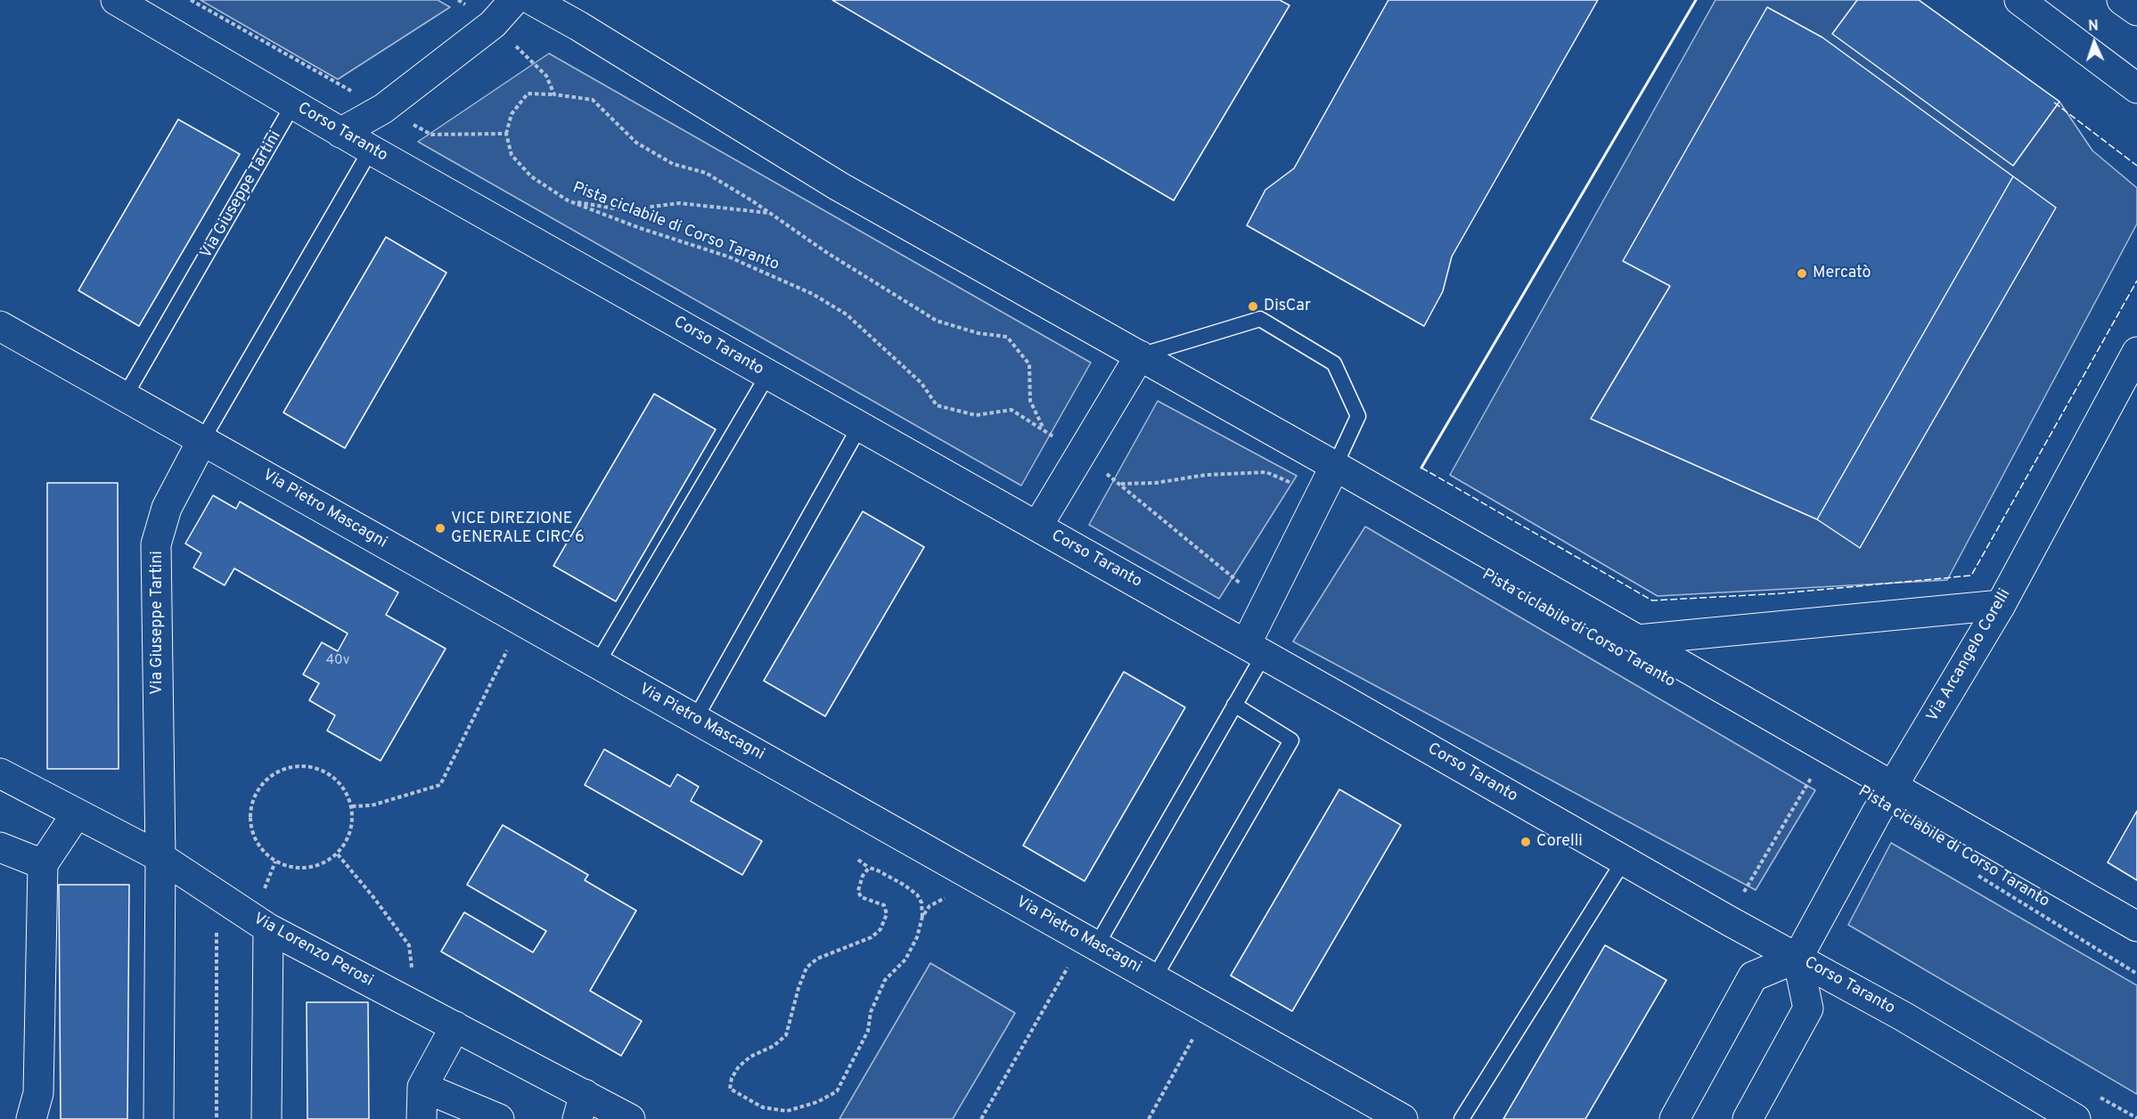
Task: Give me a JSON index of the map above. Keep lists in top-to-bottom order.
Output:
{
  "streets": {
    "street": [
      "Corso Taranto",
      "Via Giuseppe Tartini",
      "Via Pietro Mascagni",
      "Via Arcangelo Corelli",
      "Via Lorenzo Perosi"
    ],
    "path": ["Pista ciclabile di Corso Taranto"]
  },
  "crossings": [
    ["Corso Taranto", "Via Giuseppe Tartini"],
    ["Corso Taranto", "Via Arcangelo Corelli"],
    ["Via Giuseppe Tartini", "Via Pietro Mascagni"],
    ["Via Giuseppe Tartini", "Via Lorenzo Perosi"]
  ],
  "places": [
    "Mercatò",
    "DisCar",
    "VICE DIREZIONE GENERALE CIRC 6",
    "Corelli"
  ],
  "house_numbers": ["40v"],
  "north": "top"
}
